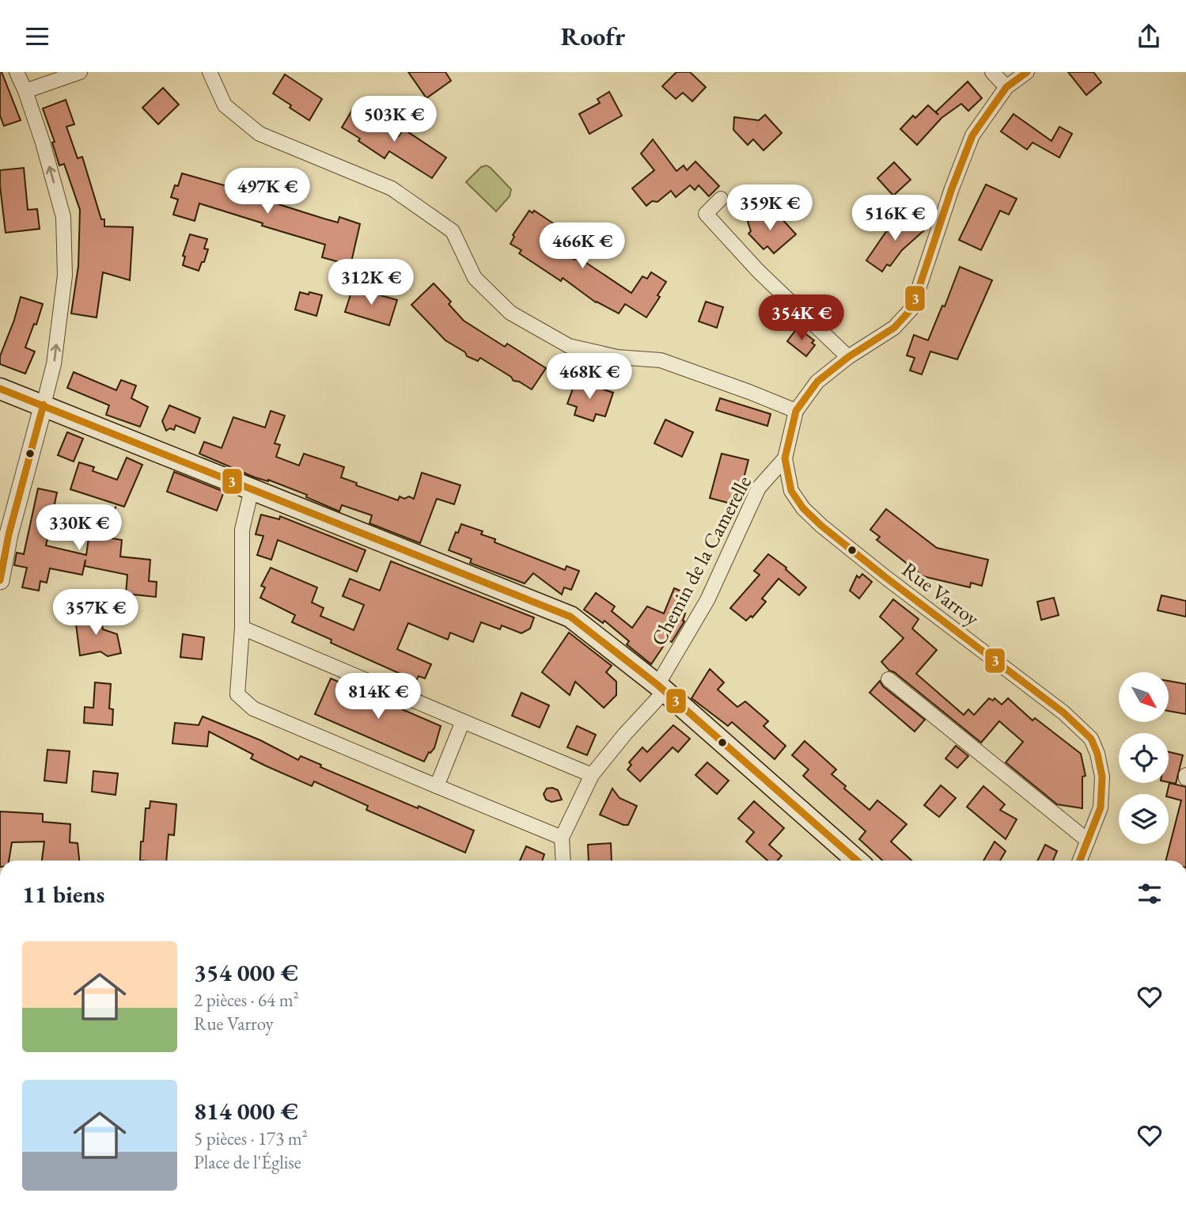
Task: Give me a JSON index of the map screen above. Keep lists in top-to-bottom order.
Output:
{
  "streets": {
    "street": ["Chemin de la Camerelle", "Rue Varroy"]
  },
  "crossings": [
    ["Chemin de la Camerelle", "Rue Varroy"]
  ],
  "lines": ["transit line 3"],
  "north": "bottom right",
  "page": {
    "header": "Roofr",
    "price": [
      "503K €",
      "497K €",
      "359K €",
      "516K €",
      "466K €",
      "312K €",
      "354K €",
      "468K €",
      "330K €",
      "357K €",
      "814K €"
    ],
    "heading": "11 biens",
    "list": [
      {
        "name": "354 000 €",
        "note": "2 pièces · 64 m² · Rue Varroy"
      },
      {
        "name": "814 000 €",
        "note": "5 pièces · 173 m² · Place de l'Église"
      }
    ]
  }
}
